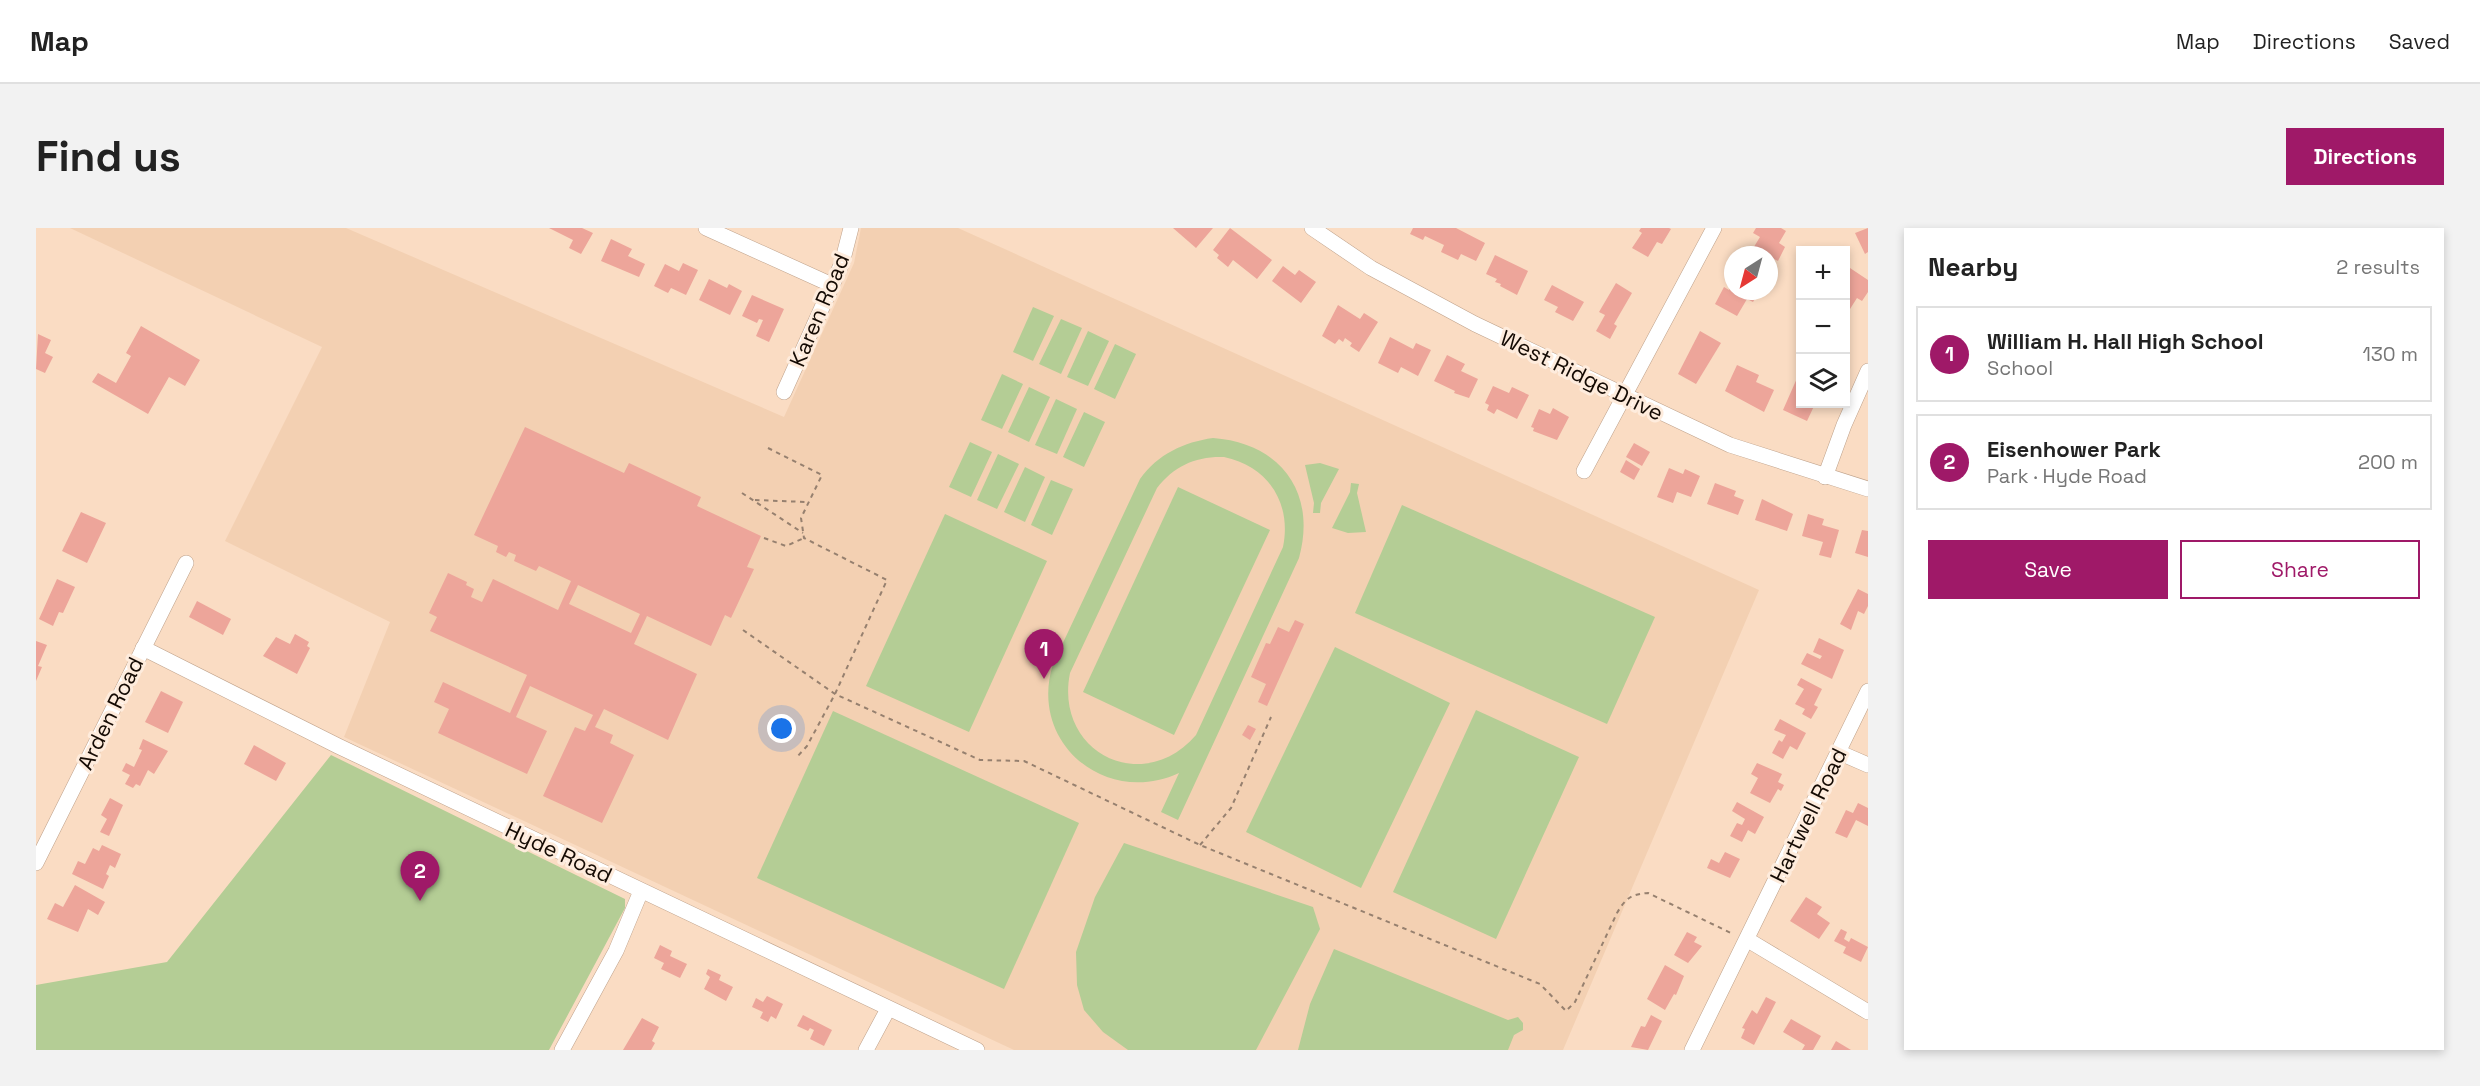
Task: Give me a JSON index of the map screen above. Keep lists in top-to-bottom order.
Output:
{
  "streets": {
    "street": [
      "Karen Road",
      "West Ridge Drive",
      "Arden Road",
      "Hartwell Road",
      "Hyde Road"
    ]
  },
  "crossings": [
    ["Arden Road", "Hyde Road"]
  ],
  "north": "bottom left",
  "page": {
    "header": "Map",
    "nav": ["Map", "Directions", "Saved"],
    "buttons": [
      "Directions",
      ["Save", "Share"]
    ],
    "title": "Find us",
    "heading": ["Nearby", "2 results"],
    "map_buttons": ["+", "−"],
    "list": [
      {
        "mark": "1",
        "name": "William H. Hall High School",
        "note": "School",
        "value": "130 m"
      },
      {
        "mark": "2",
        "name": "Eisenhower Park",
        "note": "Park · Hyde Road",
        "value": "200 m"
      }
    ],
    "pins": ["1", "2"]
  }
}
